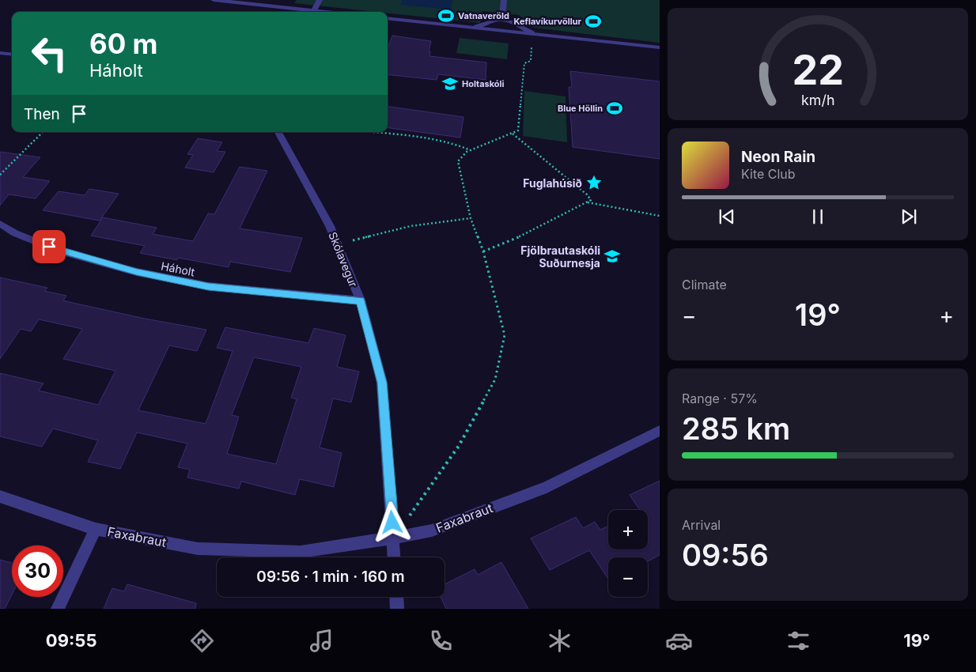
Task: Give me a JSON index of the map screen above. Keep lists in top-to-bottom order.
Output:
{
  "streets": {
    "street": ["Skólavegur", "Háholt", "Faxabraut"]
  },
  "crossings": [
    ["Skólavegur", "Háholt"],
    ["Skólavegur", "Faxabraut"]
  ],
  "places": {
    "sports": ["Vatnaveröld", "Keflavíkurvöllur", "Blue Höllin"],
    "school or university": ["Holtaskóli", "Fjölbrautaskóli Suðurnesja"],
    "place": ["Fuglahúsið"]
  },
  "page": {
    "turn": ["60 m", "Háholt"],
    "then": "Then",
    "song": ["Neon Rain", "Kite Club"],
    "tile": [
      "Climate",
      ["Range · 57%", "285 km"],
      ["Arrival", "09:56"]
    ],
    "heat": ["−", "19°", "+"],
    "map_buttons": ["+", "−"],
    "limit": "30",
    "trip": "09:56 · 1 min · 160 m",
    "tabs": ["09:55", "19°"],
    "gauge": ["22", "km/h"]
  }
}
